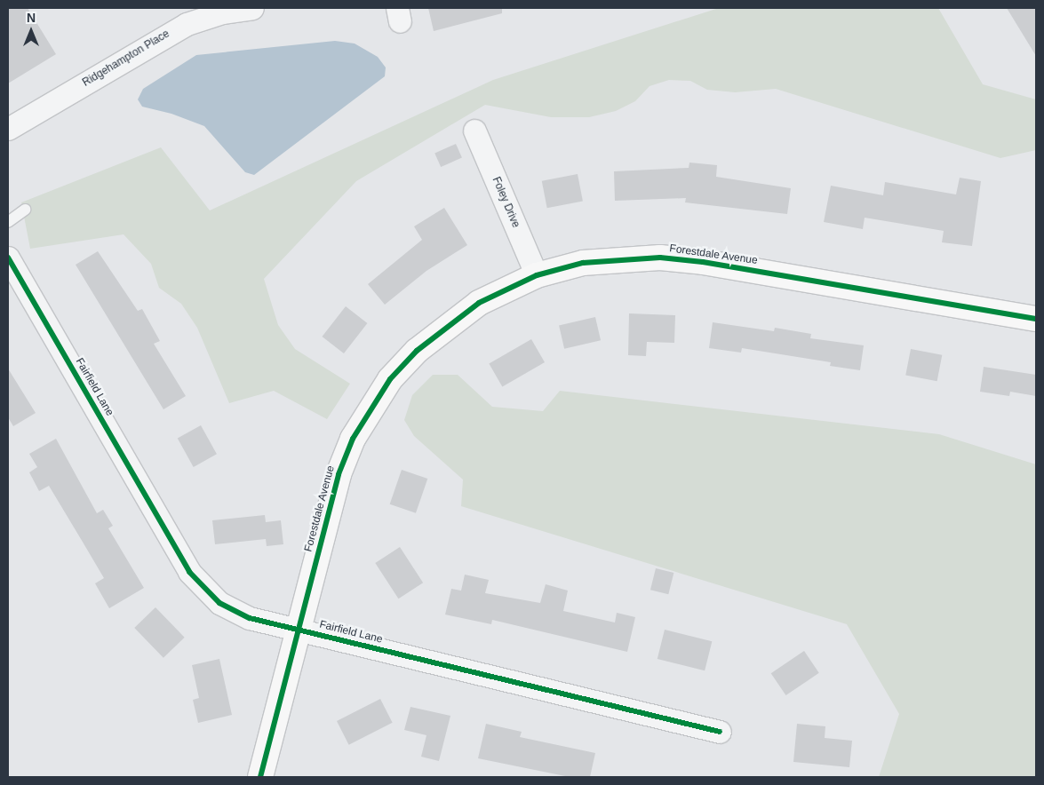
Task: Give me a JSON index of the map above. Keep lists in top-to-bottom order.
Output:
{
  "streets": {
    "street": [
      "Ridgehampton Place",
      "Foley Drive",
      "Forestdale Avenue",
      "Fairfield Lane"
    ]
  },
  "crossings": [
    ["Foley Drive", "Forestdale Avenue"],
    ["Forestdale Avenue", "Fairfield Lane"]
  ],
  "north": "top"
}
